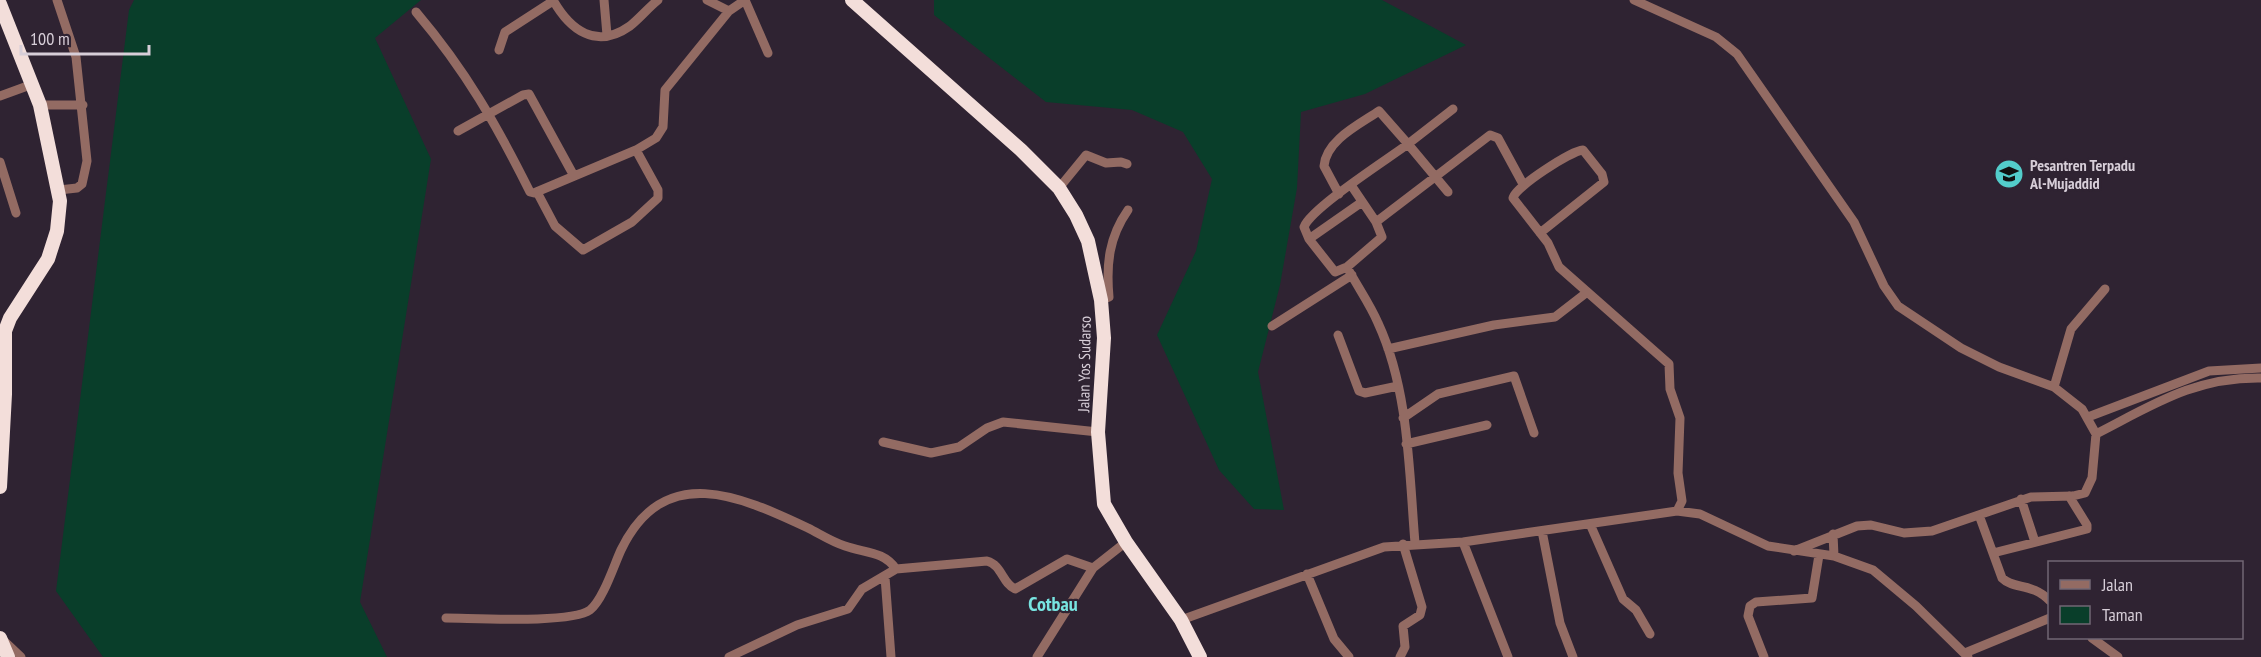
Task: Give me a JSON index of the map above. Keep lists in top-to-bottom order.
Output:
{
  "streets": {
    "highway": ["Jalan Yos Sudarso"]
  },
  "districts": ["Cotbau"],
  "places": {
    "school or university": ["Pesantren Terpadu Al-Mujaddid"]
  },
  "legend": ["Jalan", "Taman"],
  "scale_bar": "100 m"
}
